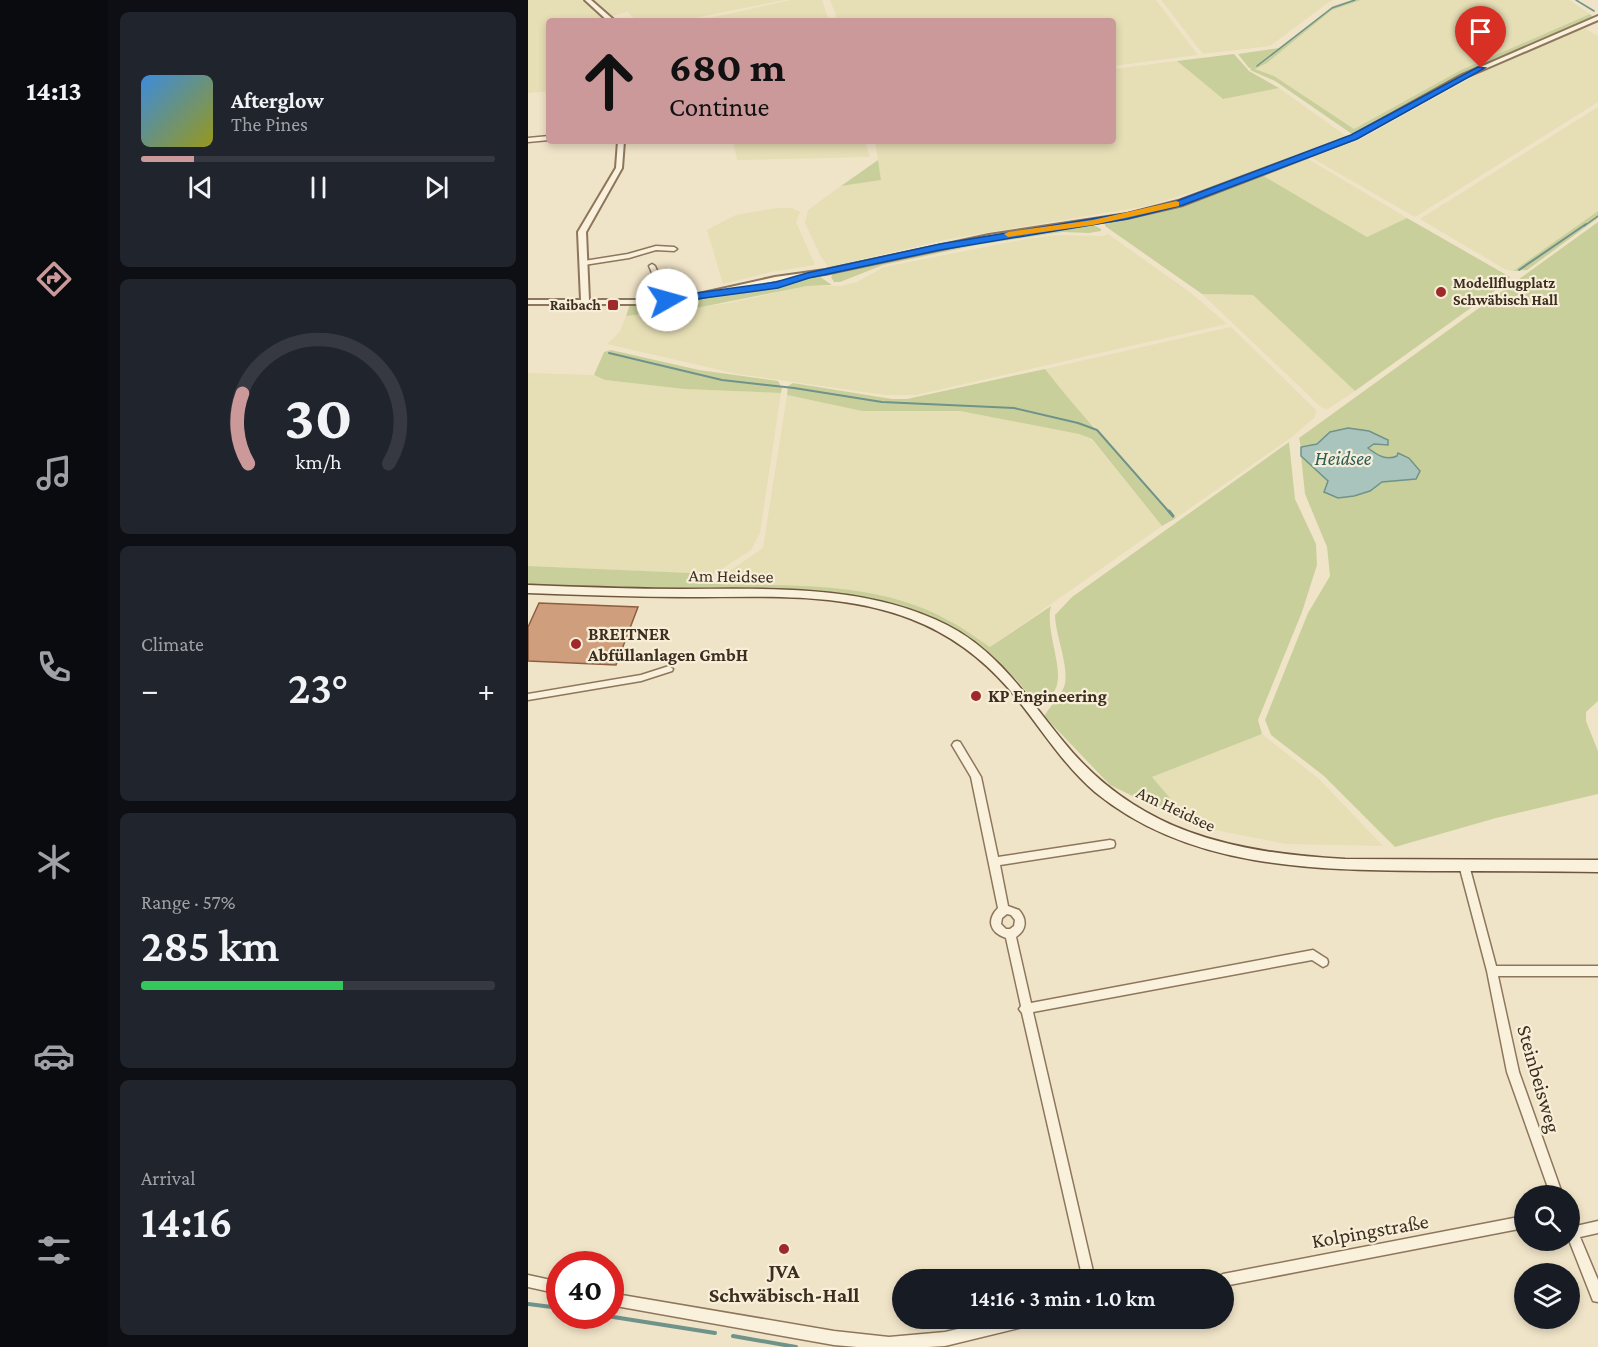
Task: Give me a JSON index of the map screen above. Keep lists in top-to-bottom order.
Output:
{
  "streets": {
    "main road": ["Am Heidsee"],
    "street": ["Steinbeisweg", "Kolpingstraße"]
  },
  "crossings": [
    ["Am Heidsee", "Steinbeisweg"]
  ],
  "water": ["Heidsee"],
  "places": {
    "other": [
      "Modellflugplatz Schwäbisch Hall",
      "BREITNER Abfüllanlagen GmbH",
      "KP Engineering",
      "JVA Schwäbisch-Hall"
    ],
    "transit": ["Raibach"]
  },
  "page": {
    "tabs": "14:13",
    "turn": ["680 m", "Continue"],
    "song": ["Afterglow", "The Pines"],
    "tile": [
      "Climate",
      ["Range · 57%", "285 km"],
      ["Arrival", "14:16"]
    ],
    "heat": ["−", "23°", "+"],
    "limit": "40",
    "trip": "14:16 · 3 min · 1.0 km",
    "gauge": ["30", "km/h"]
  }
}
